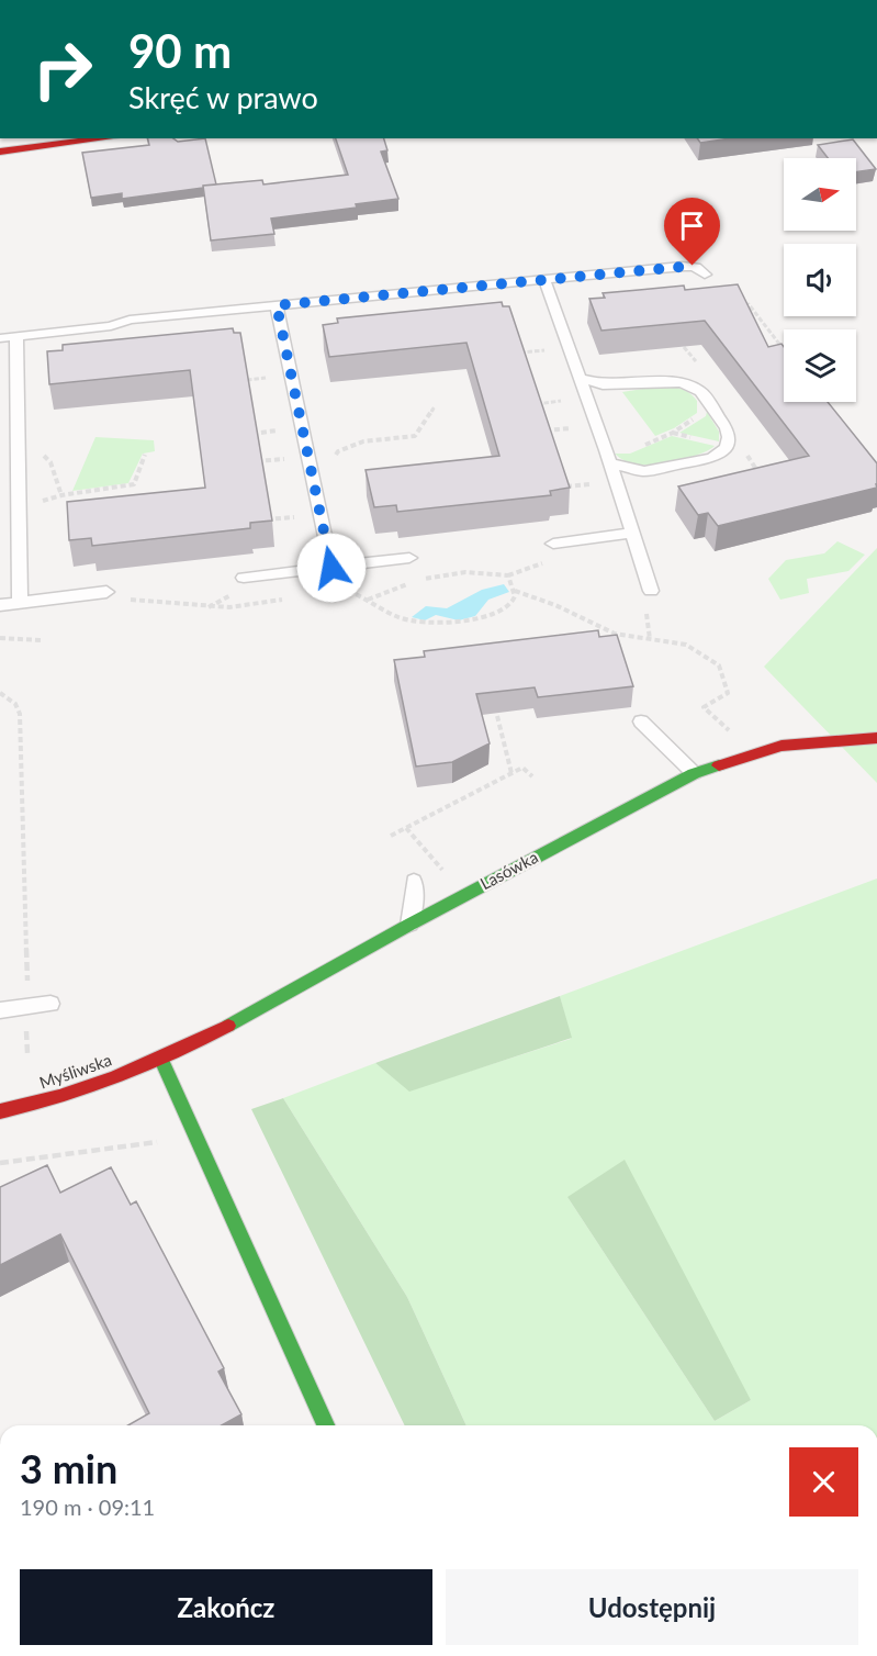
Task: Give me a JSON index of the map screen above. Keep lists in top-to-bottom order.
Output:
{
  "streets": {
    "street": ["Lasówka", "Myśliwska"]
  },
  "crossings": [
    ["Lasówka", "Myśliwska"]
  ],
  "north": "right",
  "page": {
    "turn": ["90 m", "Skręć w prawo"],
    "heading": ["3 min", "190 m · 09:11"],
    "buttons": ["Zakończ", "Udostępnij"]
  }
}
